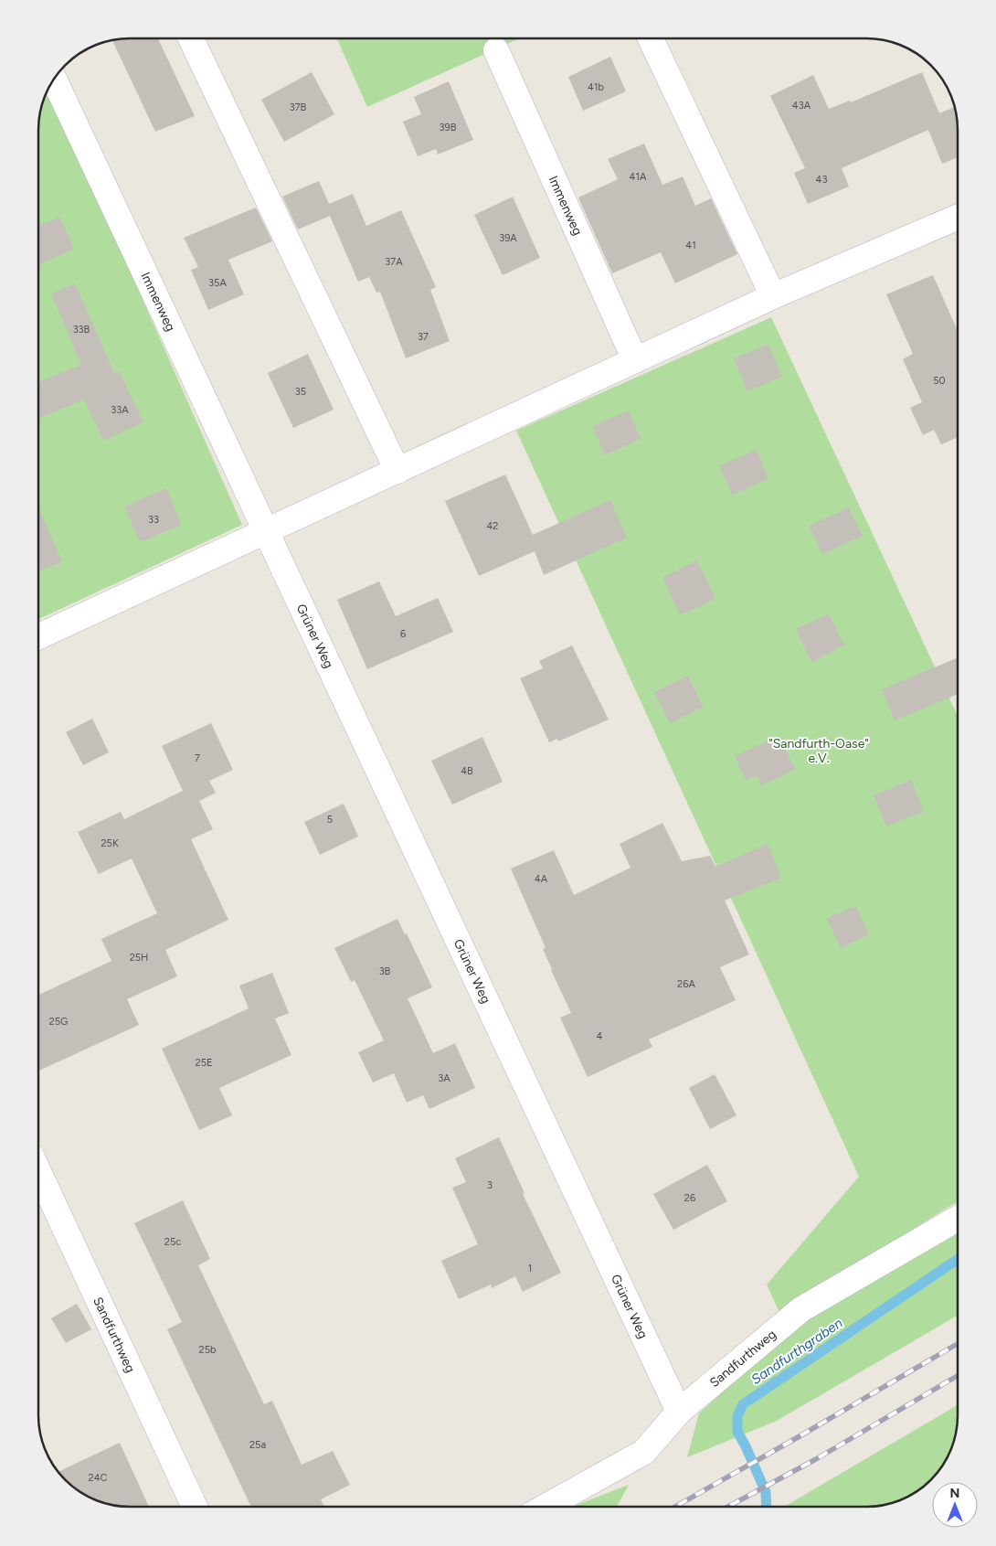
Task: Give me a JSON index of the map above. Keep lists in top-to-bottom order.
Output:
{
  "streets": {
    "street": ["Immenweg", "Grüner Weg", "Sandfurthweg"]
  },
  "crossings": [
    ["Immenweg", "Grüner Weg"],
    ["Grüner Weg", "Sandfurthweg"]
  ],
  "water": ["Sandfurthgraben"],
  "parks": ["\"Sandfurth-Oase\" e.V."],
  "house_numbers": [
    "41b",
    "43A",
    "37B",
    "39B",
    "41A",
    "43",
    "39A",
    "41",
    "37A",
    "35A",
    "33B",
    "37",
    "50",
    "35",
    "33A",
    "33",
    "42",
    "6",
    "7",
    "4B",
    "5",
    "25K",
    "4A",
    "25H",
    "3B",
    "26A",
    "25G",
    "4",
    "25E",
    "3A",
    "3",
    "26",
    "25c",
    "1",
    "25b",
    "25a",
    "24C"
  ],
  "north": "top"
}
